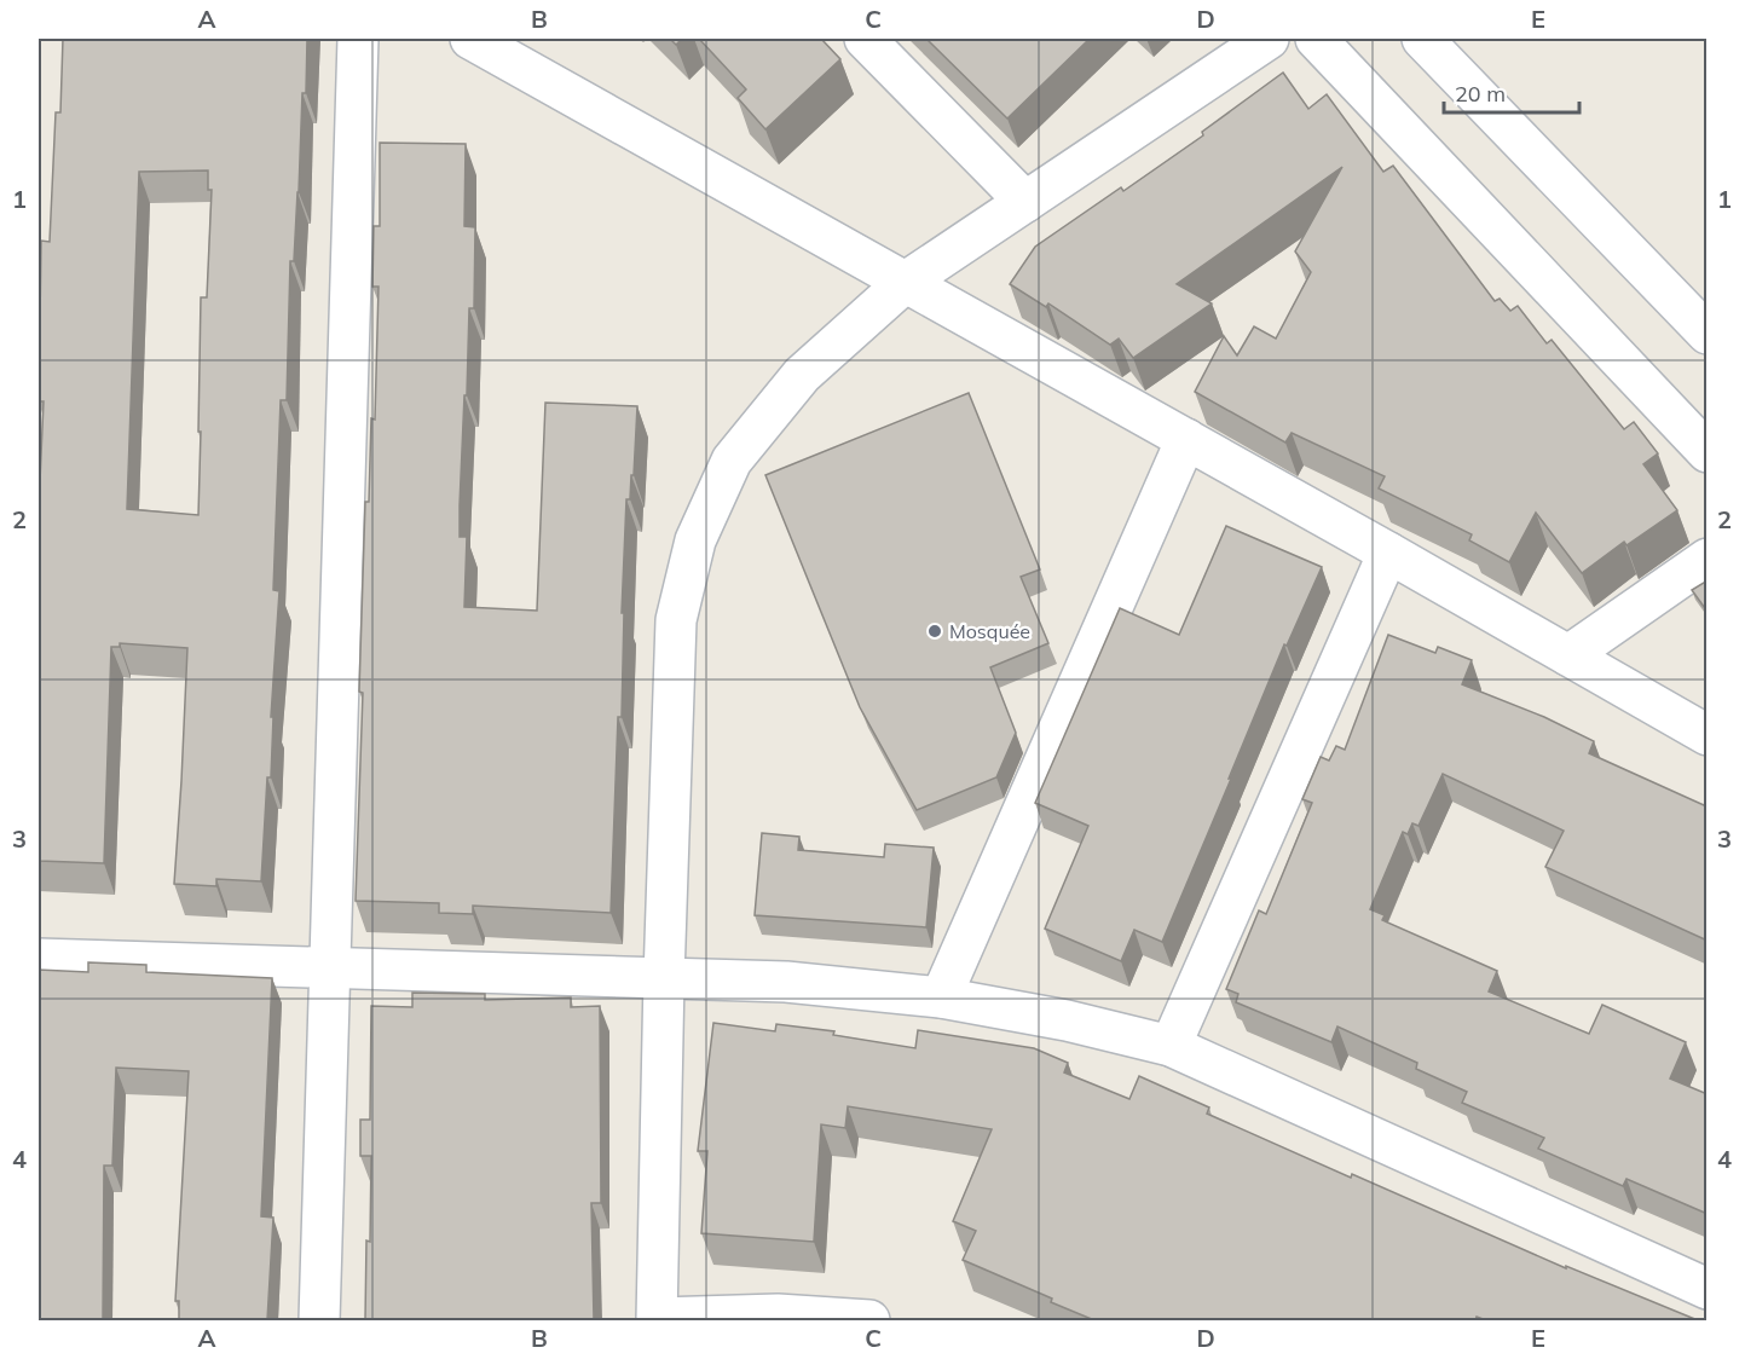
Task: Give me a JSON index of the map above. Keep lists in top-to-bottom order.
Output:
{
  "places": ["Mosquée"],
  "scale_bar": "20 m",
  "grid": {
    "columns": [
      "A",
      "B",
      "C",
      "D",
      "E"
    ],
    "rows": [
      "1",
      "2",
      "3",
      "4"
    ]
  }
}
